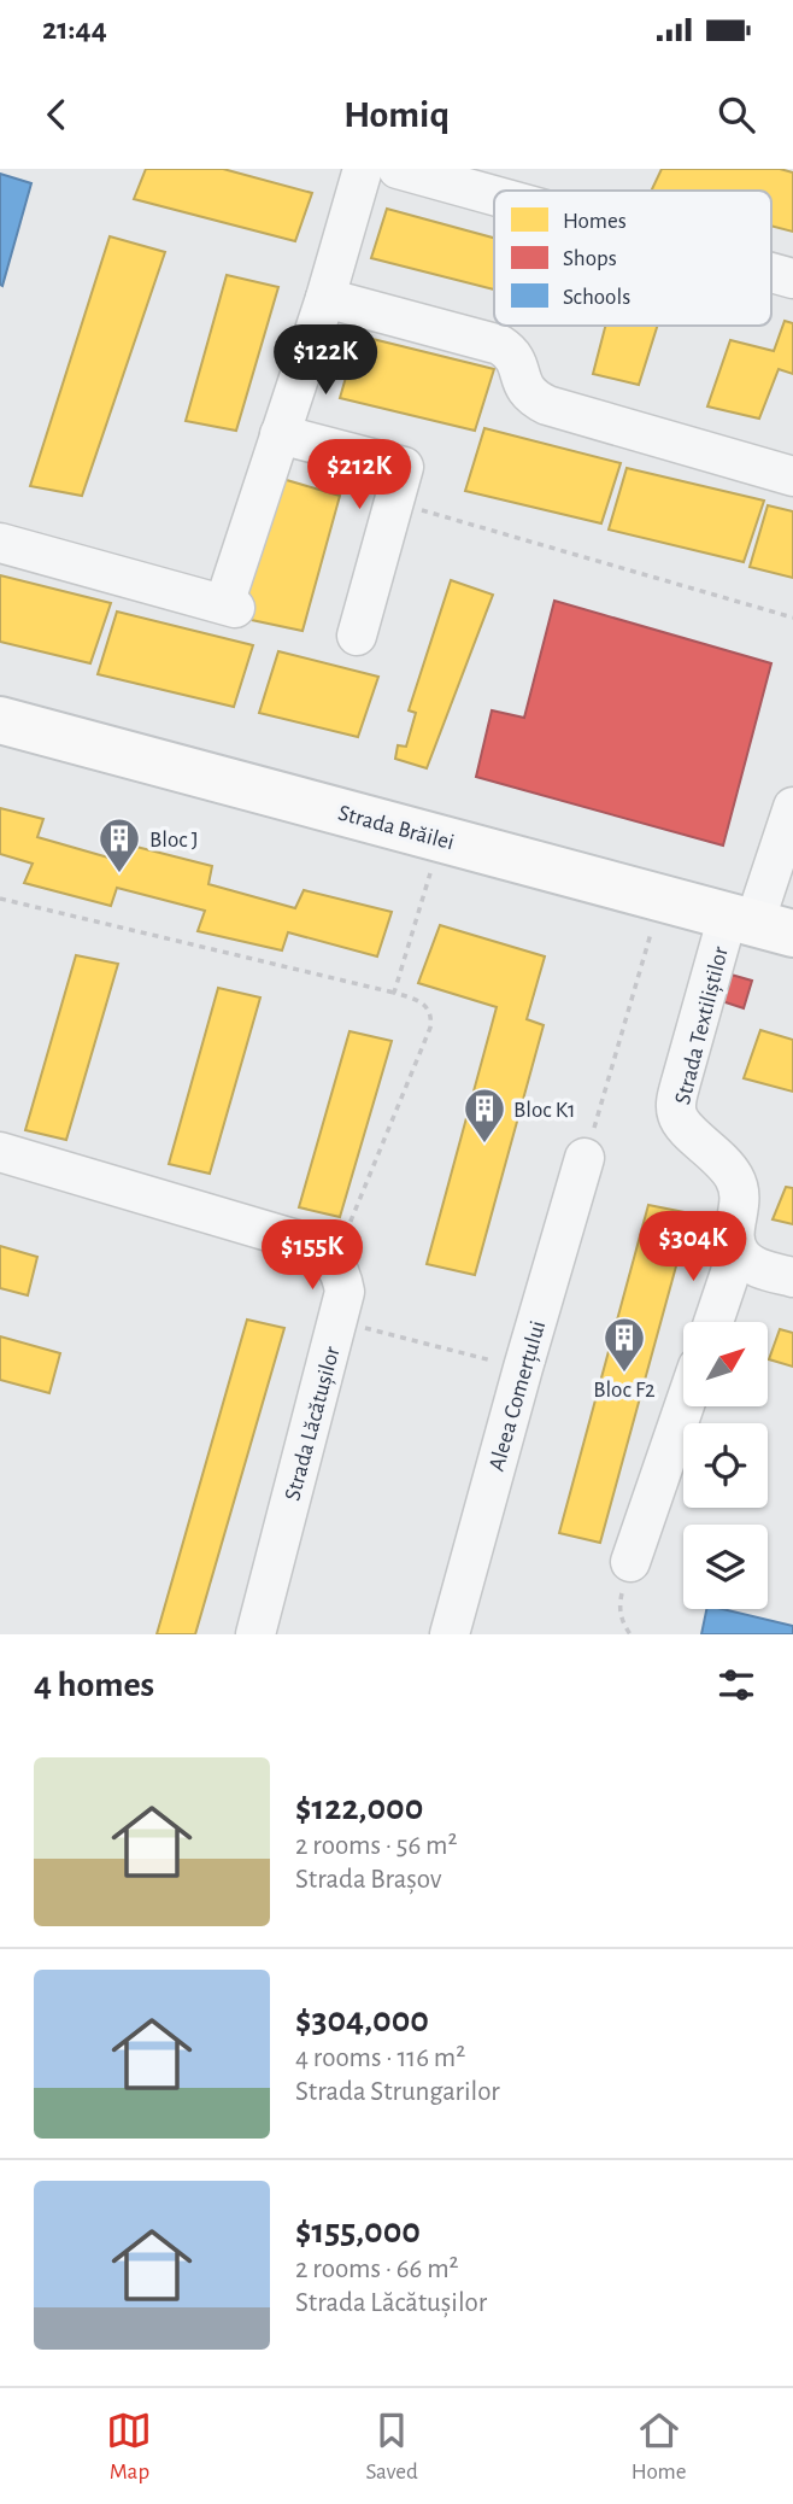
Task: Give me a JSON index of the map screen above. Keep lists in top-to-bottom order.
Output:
{
  "streets": {
    "main road": ["Strada Brăilei"],
    "street": ["Strada Textiliștilor", "Aleea Comerțului", "Strada Lăcătușilor"]
  },
  "crossings": [
    ["Strada Brăilei", "Strada Textiliștilor"]
  ],
  "places": {
    "building": ["Bloc J", "Bloc K1", "Bloc F2"]
  },
  "legend": ["Homes", "Shops", "Schools"],
  "north": "top right",
  "page": {
    "status": "21:44",
    "header": "Homiq",
    "price": [
      "$122K",
      "$212K",
      "$304K",
      "$155K"
    ],
    "heading": "4 homes",
    "list": [
      {
        "name": "$122,000",
        "note": "2 rooms · 56 m² · Strada Brașov"
      },
      {
        "name": "$304,000",
        "note": "4 rooms · 116 m² · Strada Strungarilor"
      },
      {
        "name": "$155,000",
        "note": "2 rooms · 66 m² · Strada Lăcătușilor"
      }
    ],
    "tabs": ["Map", "Saved", "Home"]
  }
}
